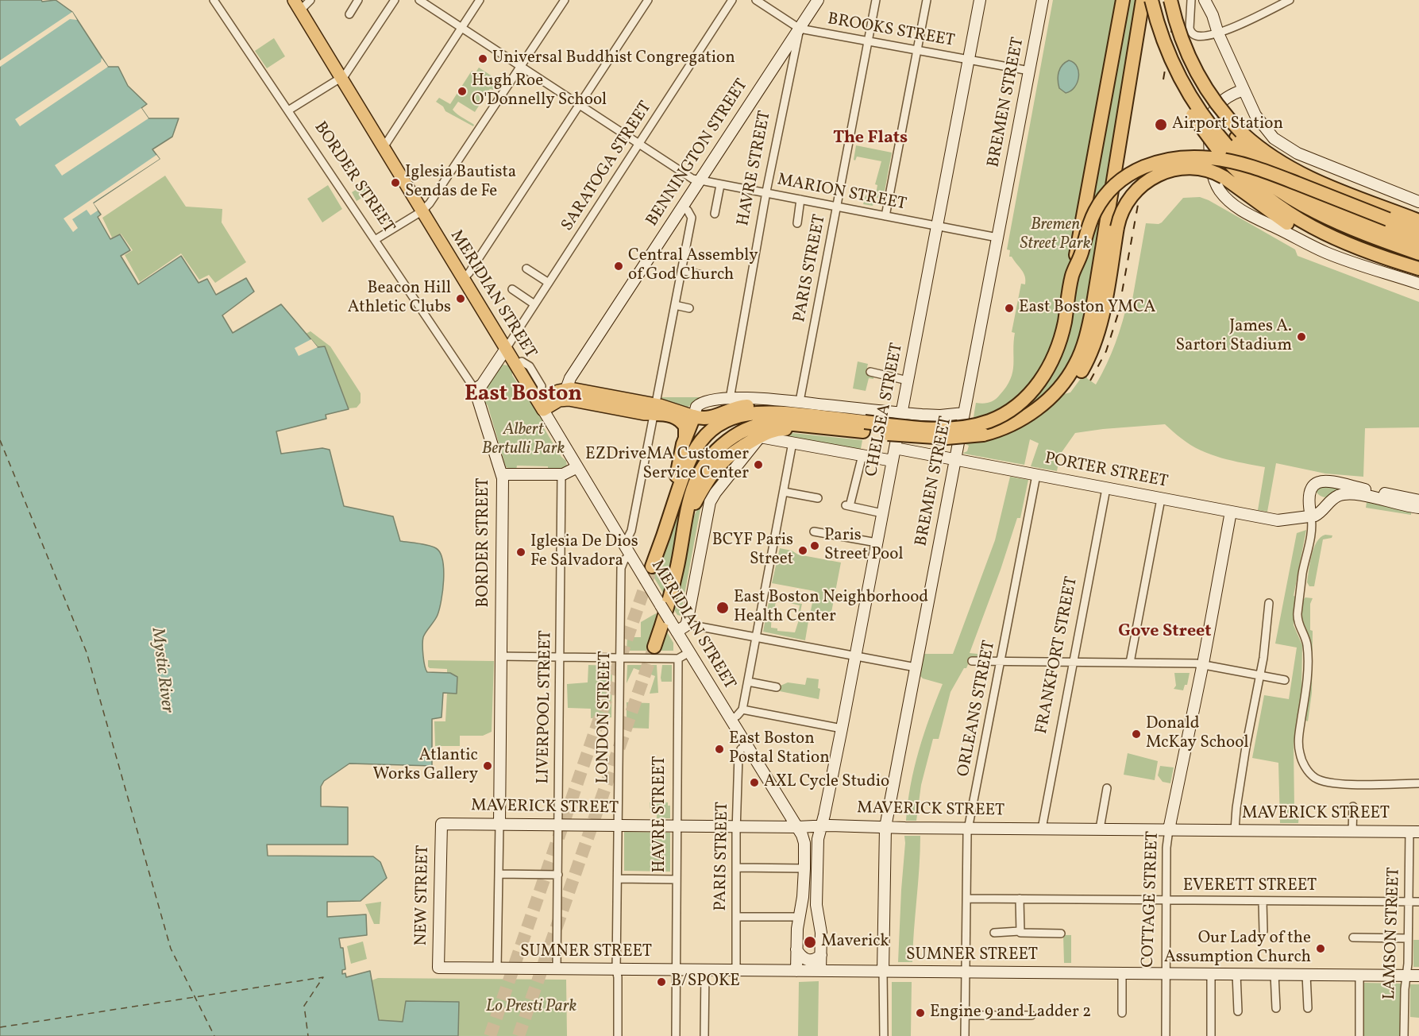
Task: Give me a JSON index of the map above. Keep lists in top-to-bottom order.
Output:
{
  "streets": {
    "main road": [
      "BREMEN STREET",
      "BENNINGTON STREET",
      "BORDER STREET",
      "MERIDIAN STREET",
      "CHELSEA STREET",
      "PORTER STREET",
      "MAVERICK STREET",
      "NEW STREET",
      "COTTAGE STREET",
      "SUMNER STREET"
    ],
    "street": [
      "BROOKS STREET",
      "SARATOGA STREET",
      "HAVRE STREET",
      "MARION STREET",
      "PARIS STREET",
      "FRANKFORT STREET",
      "LIVERPOOL STREET",
      "ORLEANS STREET",
      "LONDON STREET",
      "EVERETT STREET",
      "LAMSON STREET"
    ]
  },
  "crossings": [
    ["BROOKS STREET", "BREMEN STREET"],
    ["BROOKS STREET", "BENNINGTON STREET"],
    ["BROOKS STREET", "HAVRE STREET"],
    ["BROOKS STREET", "PARIS STREET"],
    ["BROOKS STREET", "CHELSEA STREET"],
    ["BREMEN STREET", "MARION STREET"],
    ["BREMEN STREET", "PORTER STREET"],
    ["BREMEN STREET", "MAVERICK STREET"],
    ["BREMEN STREET", "SUMNER STREET"],
    ["BENNINGTON STREET", "HAVRE STREET"],
    ["BENNINGTON STREET", "MARION STREET"],
    ["SARATOGA STREET", "MARION STREET"],
    ["SARATOGA STREET", "MERIDIAN STREET"],
    ["HAVRE STREET", "MARION STREET"],
    ["HAVRE STREET", "MAVERICK STREET"],
    ["HAVRE STREET", "SUMNER STREET"],
    ["BORDER STREET", "MAVERICK STREET"],
    ["BORDER STREET", "SUMNER STREET"],
    ["MARION STREET", "PARIS STREET"],
    ["MARION STREET", "CHELSEA STREET"],
    ["PARIS STREET", "MERIDIAN STREET"],
    ["PARIS STREET", "MAVERICK STREET"],
    ["PARIS STREET", "SUMNER STREET"],
    ["MERIDIAN STREET", "LONDON STREET"],
    ["MERIDIAN STREET", "MAVERICK STREET"],
    ["MERIDIAN STREET", "SUMNER STREET"],
    ["CHELSEA STREET", "PORTER STREET"],
    ["CHELSEA STREET", "MAVERICK STREET"],
    ["CHELSEA STREET", "SUMNER STREET"],
    ["PORTER STREET", "FRANKFORT STREET"],
    ["PORTER STREET", "ORLEANS STREET"],
    ["PORTER STREET", "COTTAGE STREET"],
    ["FRANKFORT STREET", "MAVERICK STREET"],
    ["LIVERPOOL STREET", "MAVERICK STREET"],
    ["LIVERPOOL STREET", "SUMNER STREET"],
    ["ORLEANS STREET", "MAVERICK STREET"],
    ["ORLEANS STREET", "EVERETT STREET"],
    ["ORLEANS STREET", "SUMNER STREET"],
    ["LONDON STREET", "MAVERICK STREET"],
    ["LONDON STREET", "SUMNER STREET"],
    ["MAVERICK STREET", "NEW STREET"],
    ["MAVERICK STREET", "COTTAGE STREET"],
    ["MAVERICK STREET", "LAMSON STREET"],
    ["EVERETT STREET", "COTTAGE STREET"],
    ["EVERETT STREET", "LAMSON STREET"],
    ["NEW STREET", "SUMNER STREET"],
    ["COTTAGE STREET", "SUMNER STREET"],
    ["LAMSON STREET", "SUMNER STREET"]
  ],
  "districts": ["The Flats", "East Boston", "Gove Street"],
  "water": ["Mystic River"],
  "parks": ["Bremen Street Park", "Albert Bertulli Park", "Lo Presti Park"],
  "places": [
    "Universal Buddhist Congregation",
    "Hugh Roe O'Donnelly School",
    "Airport Station",
    "Iglesia Bautista Sendas de Fe",
    "Central Assembly of God Church",
    "Beacon Hill Athletic Clubs",
    "East Boston YMCA",
    "James A. Sartori Stadium",
    "EZDriveMA Customer Service Center",
    "Paris Street Pool",
    "BCYF Paris Street",
    "Iglesia De Dios Fe Salvadora",
    "East Boston Neighborhood Health Center",
    "Donald McKay School",
    "East Boston Postal Station",
    "Atlantic Works Gallery",
    "AXL Cycle Studio",
    "Maverick",
    "Our Lady of the Assumption Church",
    "B/SPOKE",
    "Engine 9 and Ladder 2"
  ]
}
